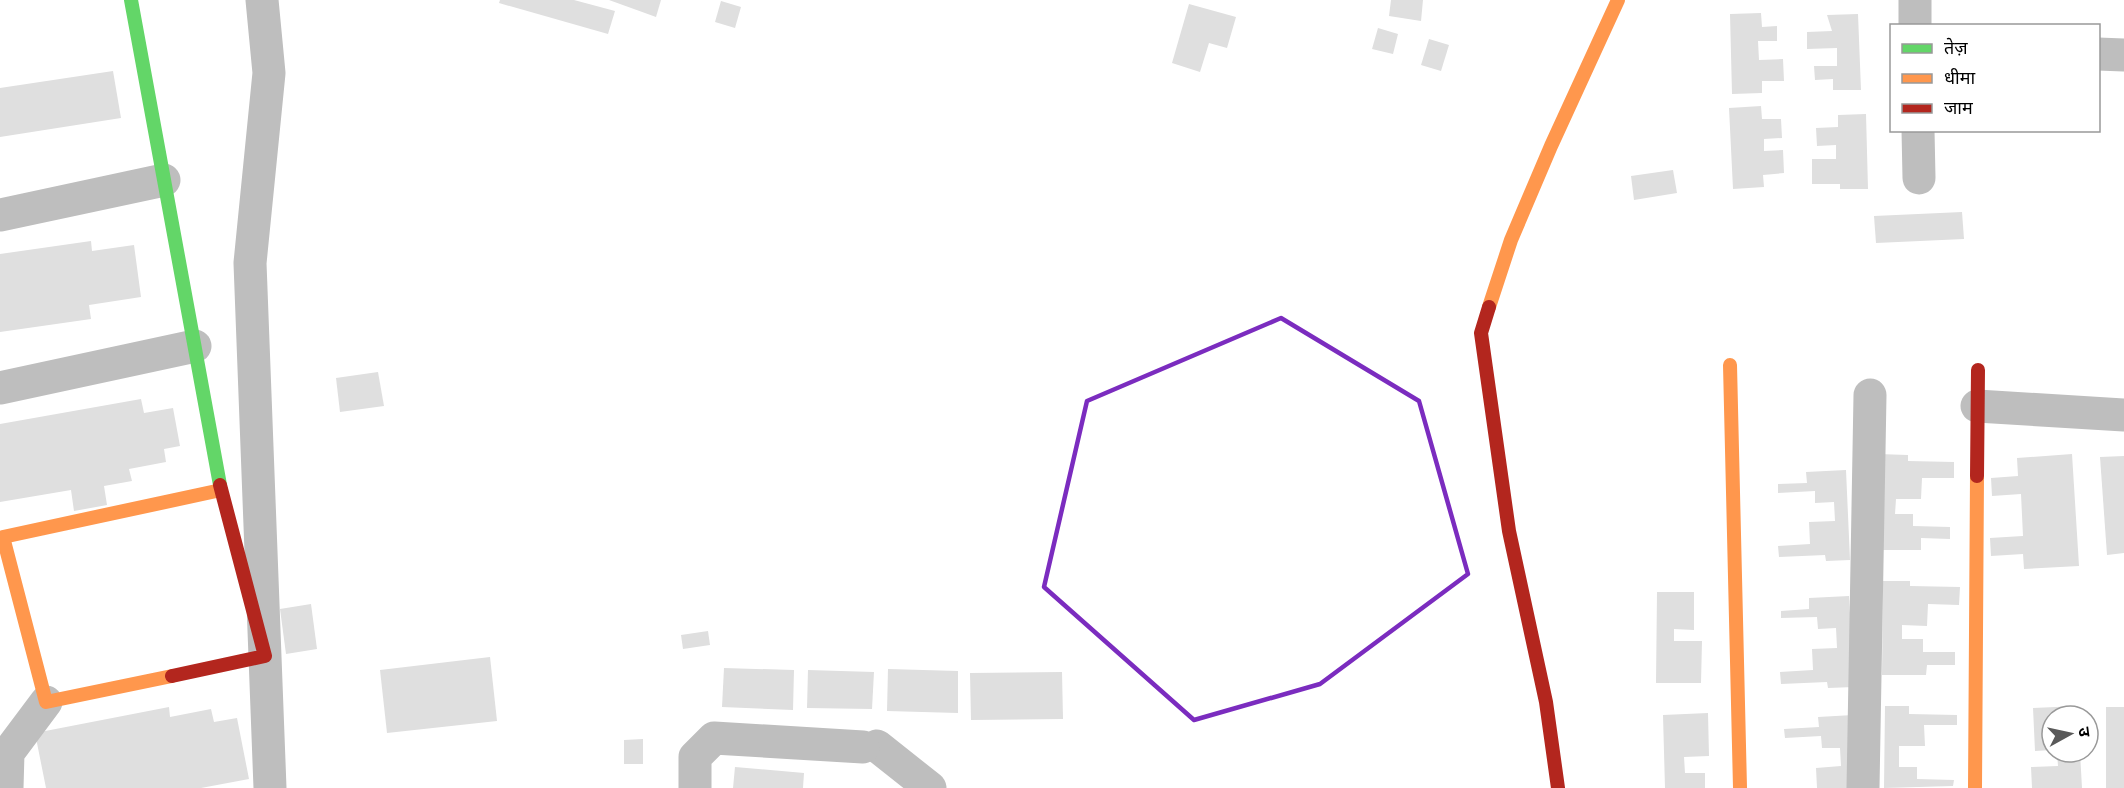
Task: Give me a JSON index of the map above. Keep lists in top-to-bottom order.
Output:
{
  "legend": ["तेज़", "धीमा", "जाम"],
  "north": "right"
}
